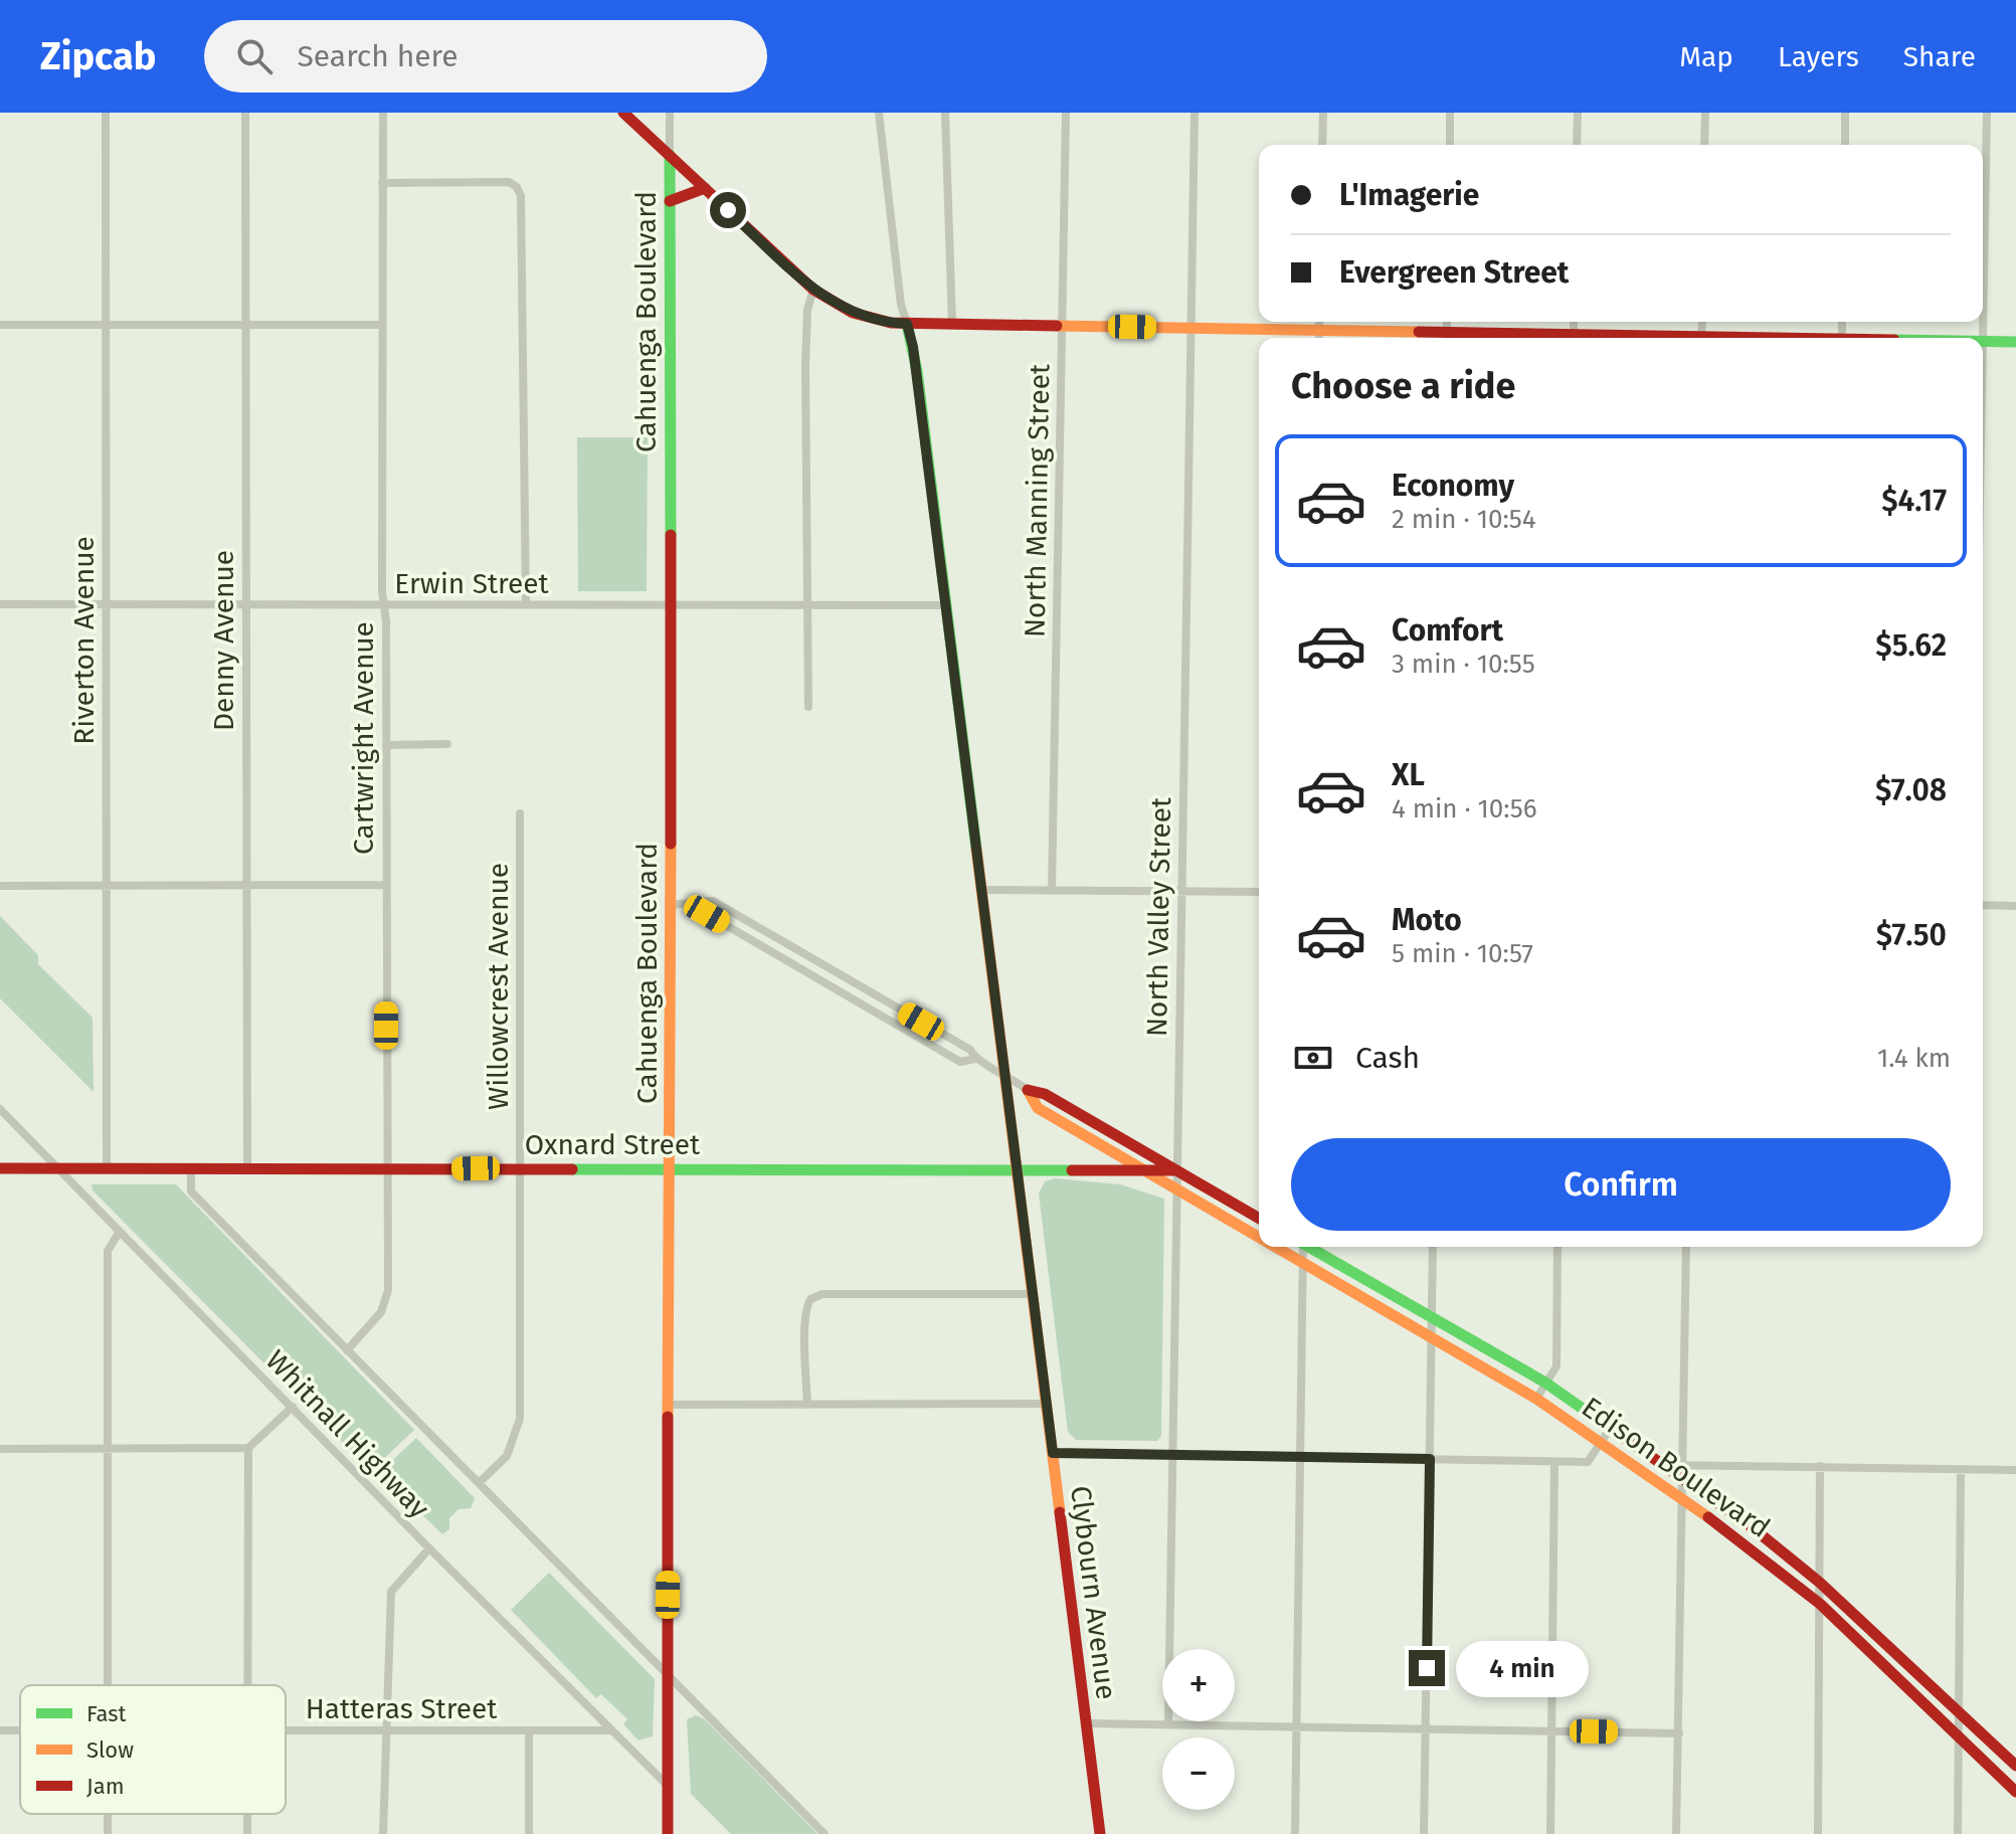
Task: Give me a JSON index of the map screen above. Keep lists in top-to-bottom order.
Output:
{
  "streets": {
    "main road": [
      "Cahuenga Boulevard",
      "Oxnard Street",
      "Edison Boulevard",
      "Clybourn Avenue"
    ],
    "street": [
      "North Manning Street",
      "Erwin Street",
      "Riverton Avenue",
      "Denny Avenue",
      "Cartwright Avenue",
      "North Valley Street",
      "Willowcrest Avenue",
      "Whitnall Highway",
      "Hatteras Street"
    ]
  },
  "crossings": [
    ["Cahuenga Boulevard", "Erwin Street"],
    ["Cahuenga Boulevard", "Oxnard Street"],
    ["Cahuenga Boulevard", "Whitnall Highway"],
    ["Cahuenga Boulevard", "Edison Boulevard"],
    ["Erwin Street", "Riverton Avenue"],
    ["Erwin Street", "Denny Avenue"],
    ["Erwin Street", "Cartwright Avenue"],
    ["Erwin Street", "Clybourn Avenue"],
    ["Riverton Avenue", "Oxnard Street"],
    ["Denny Avenue", "Oxnard Street"],
    ["Cartwright Avenue", "Oxnard Street"],
    ["Cartwright Avenue", "Whitnall Highway"],
    ["North Valley Street", "Oxnard Street"],
    ["North Valley Street", "Edison Boulevard"],
    ["Willowcrest Avenue", "Oxnard Street"],
    ["Willowcrest Avenue", "Whitnall Highway"],
    ["Oxnard Street", "Whitnall Highway"],
    ["Oxnard Street", "Edison Boulevard"],
    ["Oxnard Street", "Clybourn Avenue"],
    ["Whitnall Highway", "Hatteras Street"],
    ["Edison Boulevard", "Clybourn Avenue"]
  ],
  "legend": ["Fast", "Slow", "Jam"],
  "page": {
    "header": "Zipcab",
    "search": "Search here",
    "nav": ["Map", "Layers", "Share"],
    "banner": ["L'Imagerie", "Evergreen Street"],
    "heading": "Choose a ride",
    "list": [
      {
        "name": "Economy",
        "note": "2 min · 10:54",
        "value": "$4.17"
      },
      {
        "name": "Comfort",
        "note": "3 min · 10:55",
        "value": "$5.62"
      },
      {
        "name": "XL",
        "note": "4 min · 10:56",
        "value": "$7.08"
      },
      {
        "name": "Moto",
        "note": "5 min · 10:57",
        "value": "$7.50"
      }
    ],
    "pay": ["Cash", "1.4 km"],
    "buttons": "Confirm",
    "bubble": "4 min",
    "map_buttons": ["+", "−"]
  }
}
